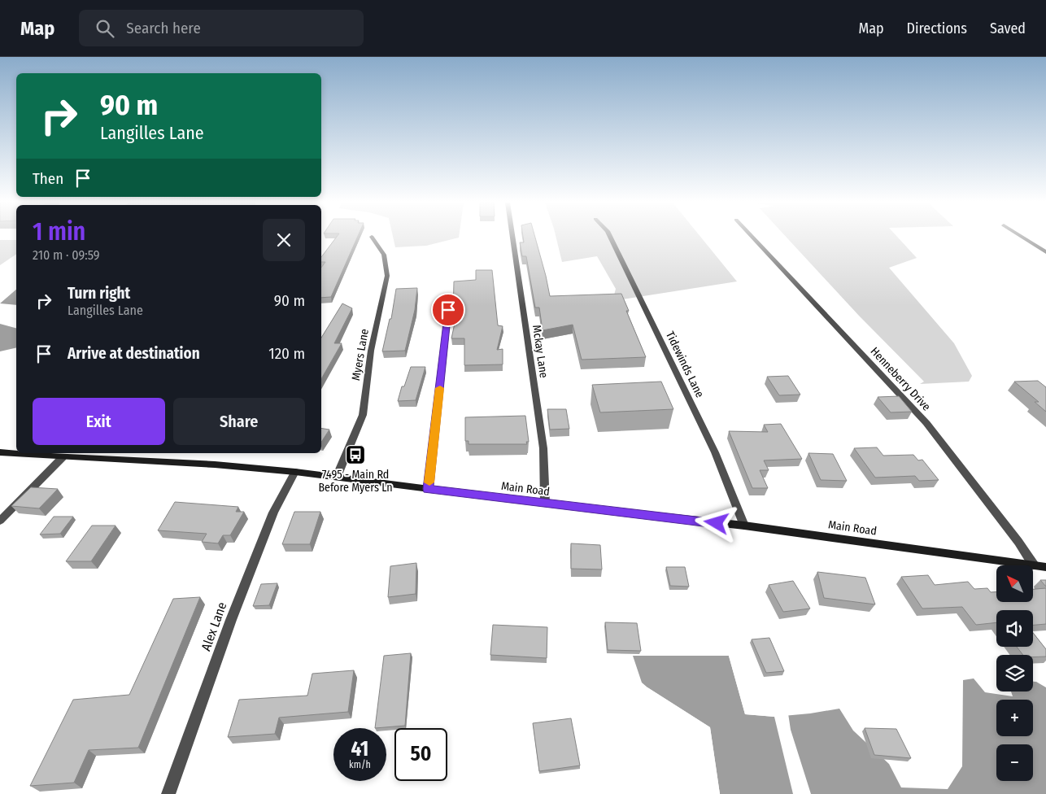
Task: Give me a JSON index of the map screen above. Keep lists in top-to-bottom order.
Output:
{
  "streets": {
    "main road": ["Main Road"],
    "street": [
      "Mckay Lane",
      "Myers Lane",
      "Tidewinds Lane",
      "Henneberry Drive",
      "Alex Lane"
    ]
  },
  "crossings": [
    ["Mckay Lane", "Main Road"],
    ["Myers Lane", "Main Road"],
    ["Tidewinds Lane", "Main Road"],
    ["Henneberry Drive", "Main Road"],
    ["Main Road", "Alex Lane"]
  ],
  "places": {
    "bus stop": ["7495 - Main Rd Before Myers Ln"]
  },
  "north": "top left",
  "page": {
    "header": "Map",
    "search": "Search here",
    "nav": ["Map", "Directions", "Saved"],
    "turn": ["90 m", "Langilles Lane"],
    "then": "Then",
    "heading": ["1 min", "210 m · 09:59"],
    "list": [
      {
        "name": "Turn right",
        "note": "Langilles Lane",
        "value": "90 m"
      },
      {
        "name": "Arrive at destination",
        "value": "120 m"
      }
    ],
    "buttons": ["Exit", "Share"],
    "map_buttons": ["+", "−"],
    "speed": "41 km/h",
    "limit": "50"
  }
}
